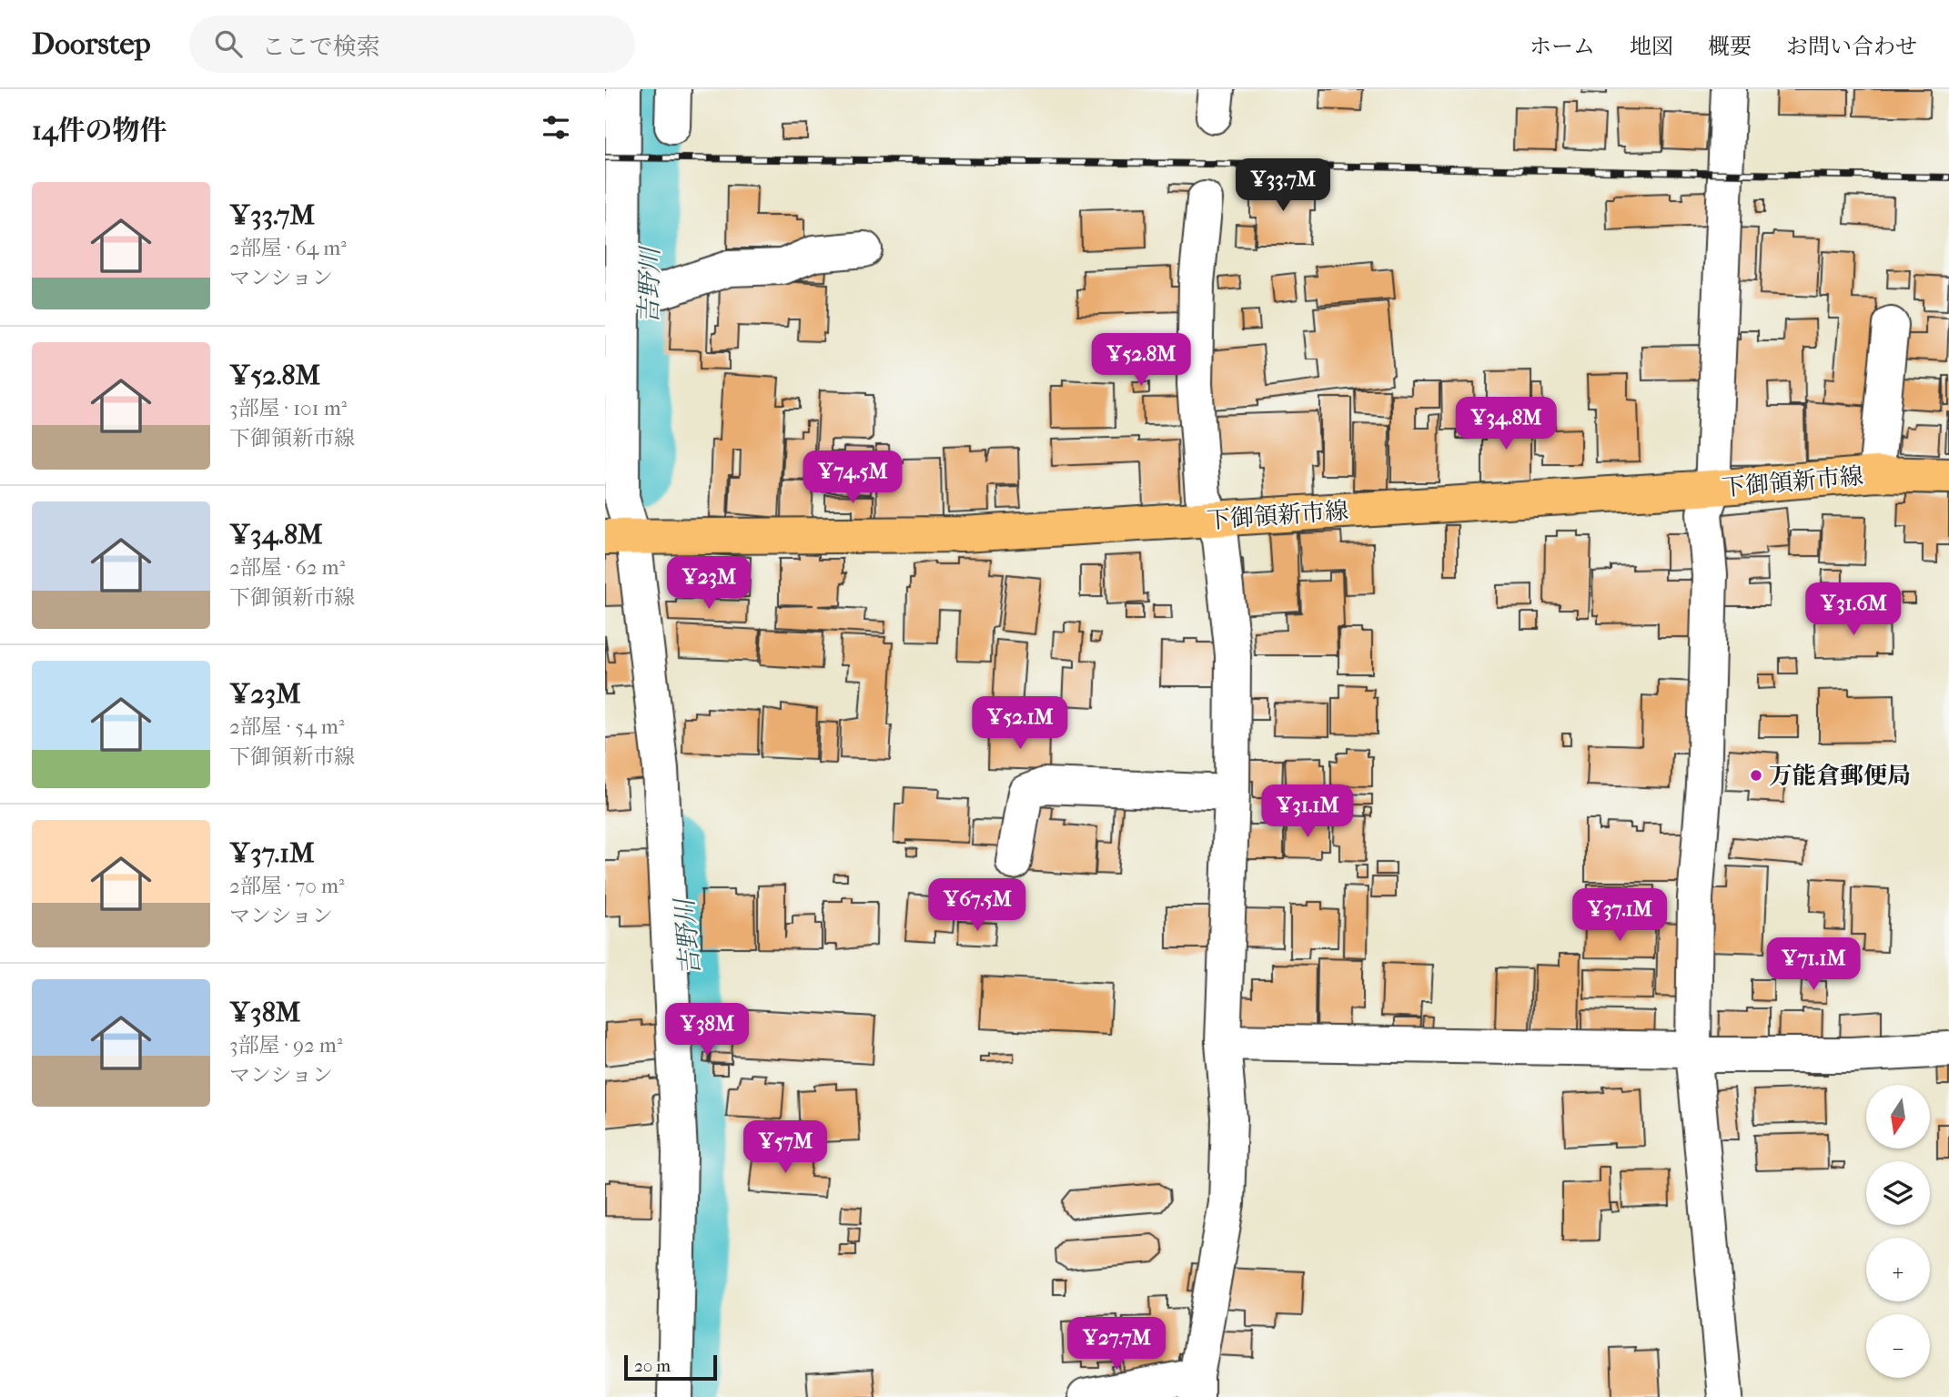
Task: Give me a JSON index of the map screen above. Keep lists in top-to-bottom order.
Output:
{
  "streets": {
    "main road": ["下御領新市線"]
  },
  "water": ["吉野川"],
  "places": ["万能倉郵便局"],
  "scale_bar": "20 m",
  "north": "bottom",
  "page": {
    "header": "Doorstep",
    "search": "ここで検索",
    "nav": [
      "ホーム",
      "地図",
      "概要",
      "お問い合わせ"
    ],
    "heading": "14件の物件",
    "price": [
      "¥33.7M",
      "¥52.8M",
      "¥34.8M",
      "¥74.5M",
      "¥23M",
      "¥31.6M",
      "¥52.1M",
      "¥31.1M",
      "¥67.5M",
      "¥37.1M",
      "¥71.1M",
      "¥38M",
      "¥57M",
      "¥27.7M"
    ],
    "list": [
      {
        "name": "¥33.7M",
        "note": "2部屋 · 64 m² · マンション"
      },
      {
        "name": "¥52.8M",
        "note": "3部屋 · 101 m² · 下御領新市線"
      },
      {
        "name": "¥34.8M",
        "note": "2部屋 · 62 m² · 下御領新市線"
      },
      {
        "name": "¥23M",
        "note": "2部屋 · 54 m² · 下御領新市線"
      },
      {
        "name": "¥37.1M",
        "note": "2部屋 · 70 m² · マンション"
      },
      {
        "name": "¥38M",
        "note": "3部屋 · 92 m² · マンション"
      }
    ],
    "map_buttons": ["+", "−"],
    "scale": "20 m"
  }
}
